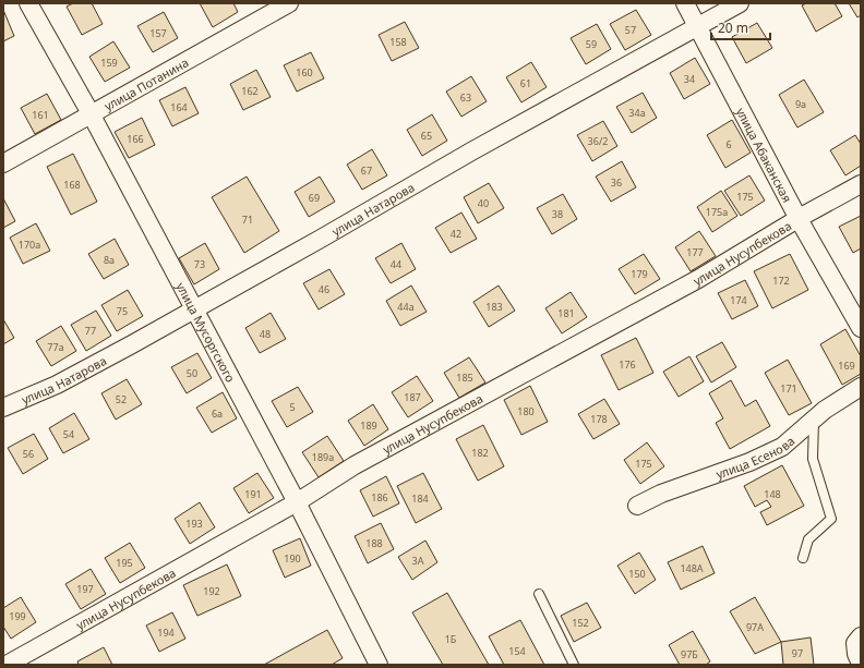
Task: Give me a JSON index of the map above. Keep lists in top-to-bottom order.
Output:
{
  "streets": {
    "street": [
      "улица Потанина",
      "улица Абаканская",
      "улица Натарова",
      "улица Нусупбекова",
      "улица Мусоргского",
      "улица Есенова"
    ]
  },
  "crossings": [
    ["улица Потанина", "улица Мусоргского"],
    ["улица Абаканская", "улица Натарова"],
    ["улица Абаканская", "улица Нусупбекова"],
    ["улица Натарова", "улица Мусоргского"],
    ["улица Нусупбекова", "улица Мусоргского"]
  ],
  "house_numbers": [
    "57",
    "157",
    "158",
    "59",
    "159",
    "160",
    "34",
    "61",
    "162",
    "63",
    "9а",
    "164",
    "34а",
    "161",
    "65",
    "166",
    "36/2",
    "6",
    "67",
    "36",
    "168",
    "175",
    "69",
    "40",
    "175а",
    "38",
    "71",
    "42",
    "170а",
    "177",
    "8а",
    "73",
    "44",
    "179",
    "172",
    "46",
    "174",
    "44а",
    "183",
    "75",
    "181",
    "77",
    "48",
    "77а",
    "176",
    "169",
    "50",
    "185",
    "171",
    "187",
    "52",
    "5",
    "180",
    "6а",
    "178",
    "189",
    "54",
    "182",
    "56",
    "189а",
    "175",
    "191",
    "148",
    "186",
    "184",
    "193",
    "188",
    "190",
    "3А",
    "195",
    "148А",
    "150",
    "197",
    "192",
    "199",
    "152",
    "97А",
    "194",
    "1Б",
    "154",
    "97",
    "97Б"
  ],
  "scale_bar": "20 m"
}
